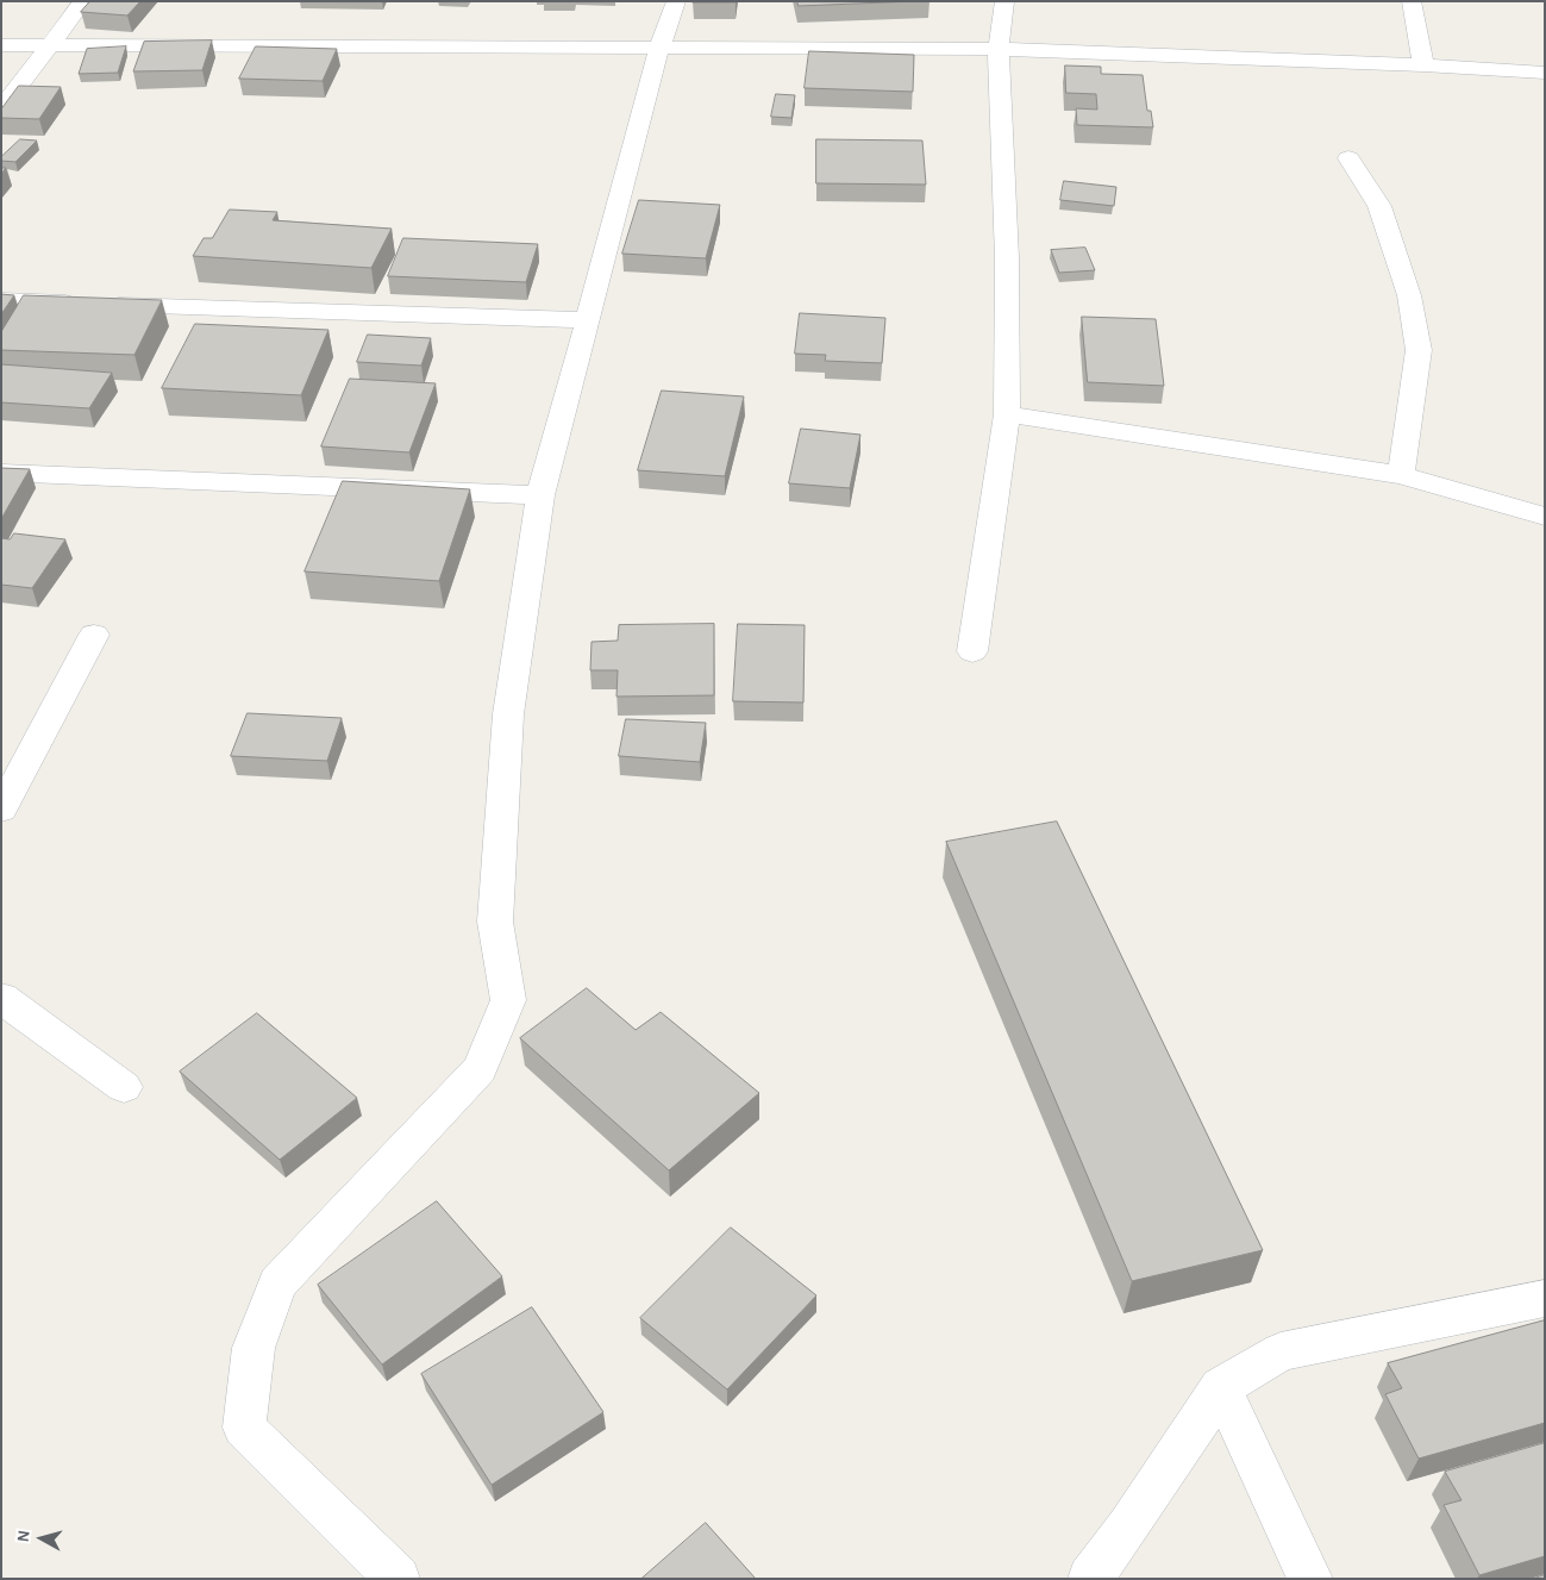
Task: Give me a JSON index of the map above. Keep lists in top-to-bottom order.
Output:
{
  "north": "left"
}
